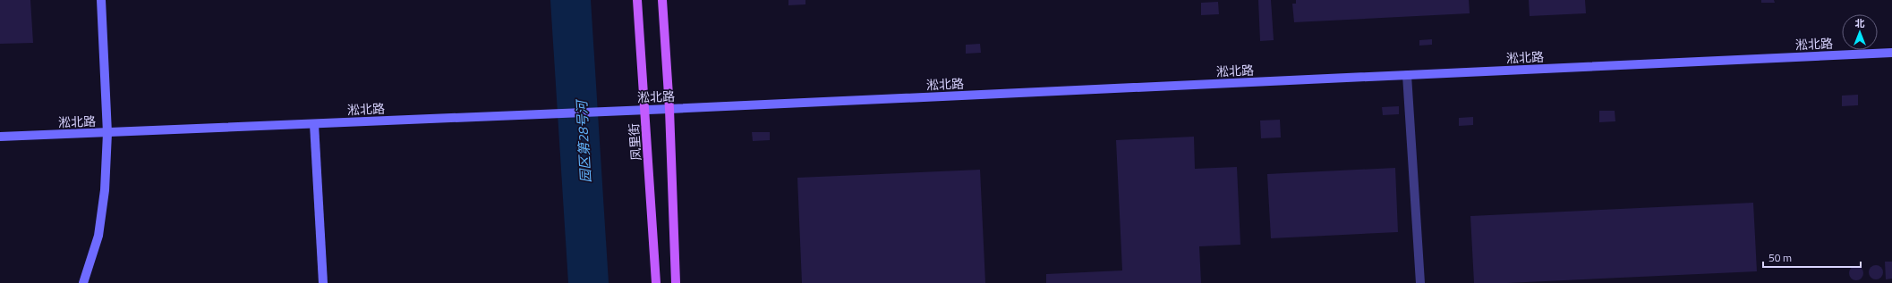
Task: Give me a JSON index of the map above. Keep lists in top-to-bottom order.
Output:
{
  "streets": {
    "main road": ["凤里街"],
    "street": ["淞北路"]
  },
  "crossings": [
    ["淞北路", "凤里街"]
  ],
  "water": ["园区第28号河"],
  "scale_bar": "50 m",
  "north": "top"
}
